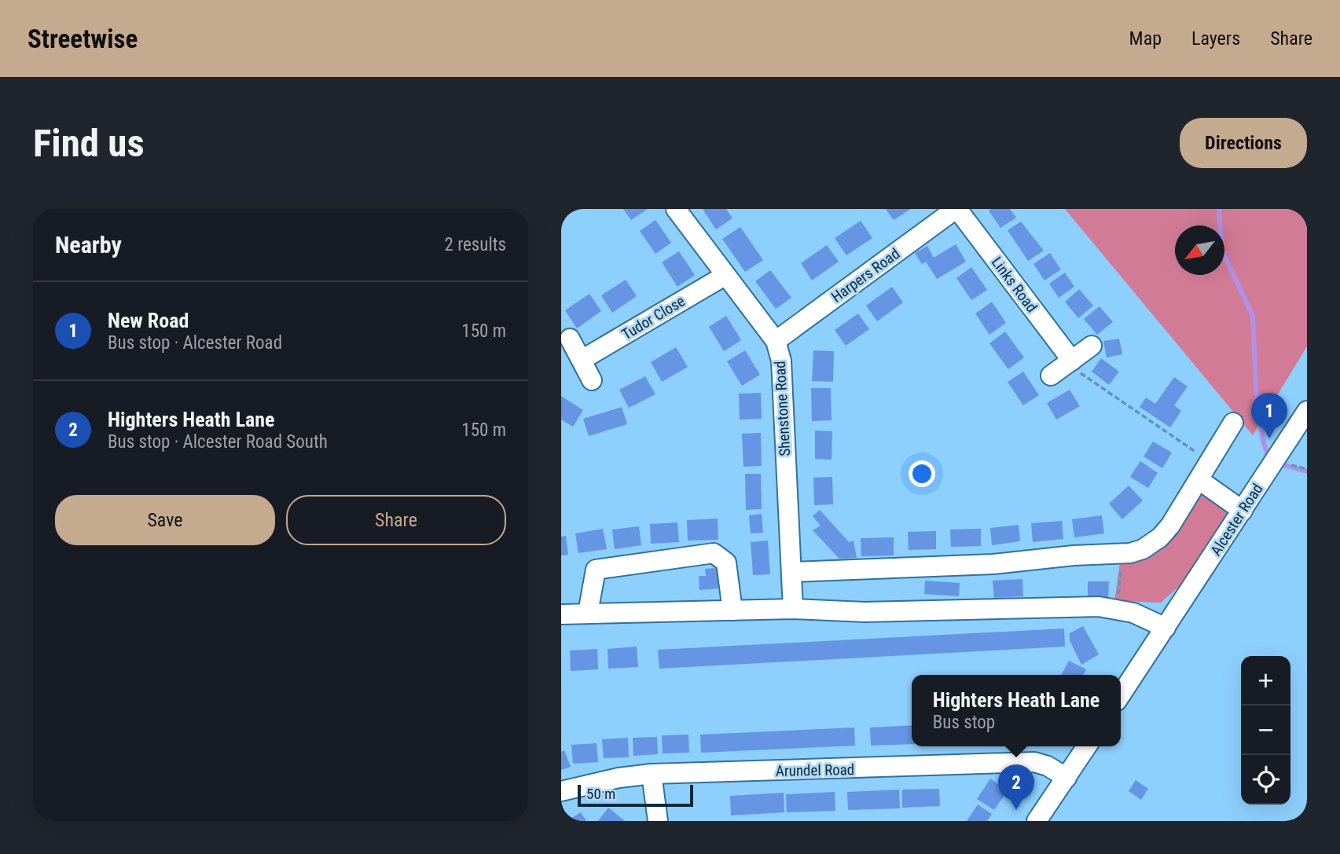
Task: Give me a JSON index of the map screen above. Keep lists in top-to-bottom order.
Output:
{
  "streets": {
    "street": [
      "Harpers Road",
      "Links Road",
      "Tudor Close",
      "Shenstone Road",
      "Alcester Road",
      "Arundel Road"
    ]
  },
  "crossings": [
    ["Harpers Road", "Links Road"],
    ["Harpers Road", "Shenstone Road"],
    ["Tudor Close", "Shenstone Road"]
  ],
  "scale_bar": "50 m",
  "north": "bottom left",
  "page": {
    "header": "Streetwise",
    "nav": ["Map", "Layers", "Share"],
    "buttons": [
      "Directions",
      ["Save", "Share"]
    ],
    "title": "Find us",
    "heading": ["Nearby", "2 results"],
    "list": [
      {
        "mark": "1",
        "name": "New Road",
        "note": "Bus stop · Alcester Road",
        "value": "150 m"
      },
      {
        "mark": "2",
        "name": "Highters Heath Lane",
        "note": "Bus stop · Alcester Road South",
        "value": "150 m"
      }
    ],
    "pins": ["1", "2"],
    "map_buttons": ["+", "−"],
    "popup": ["Highters Heath Lane", "Bus stop"],
    "scale": "50 m"
  }
}
